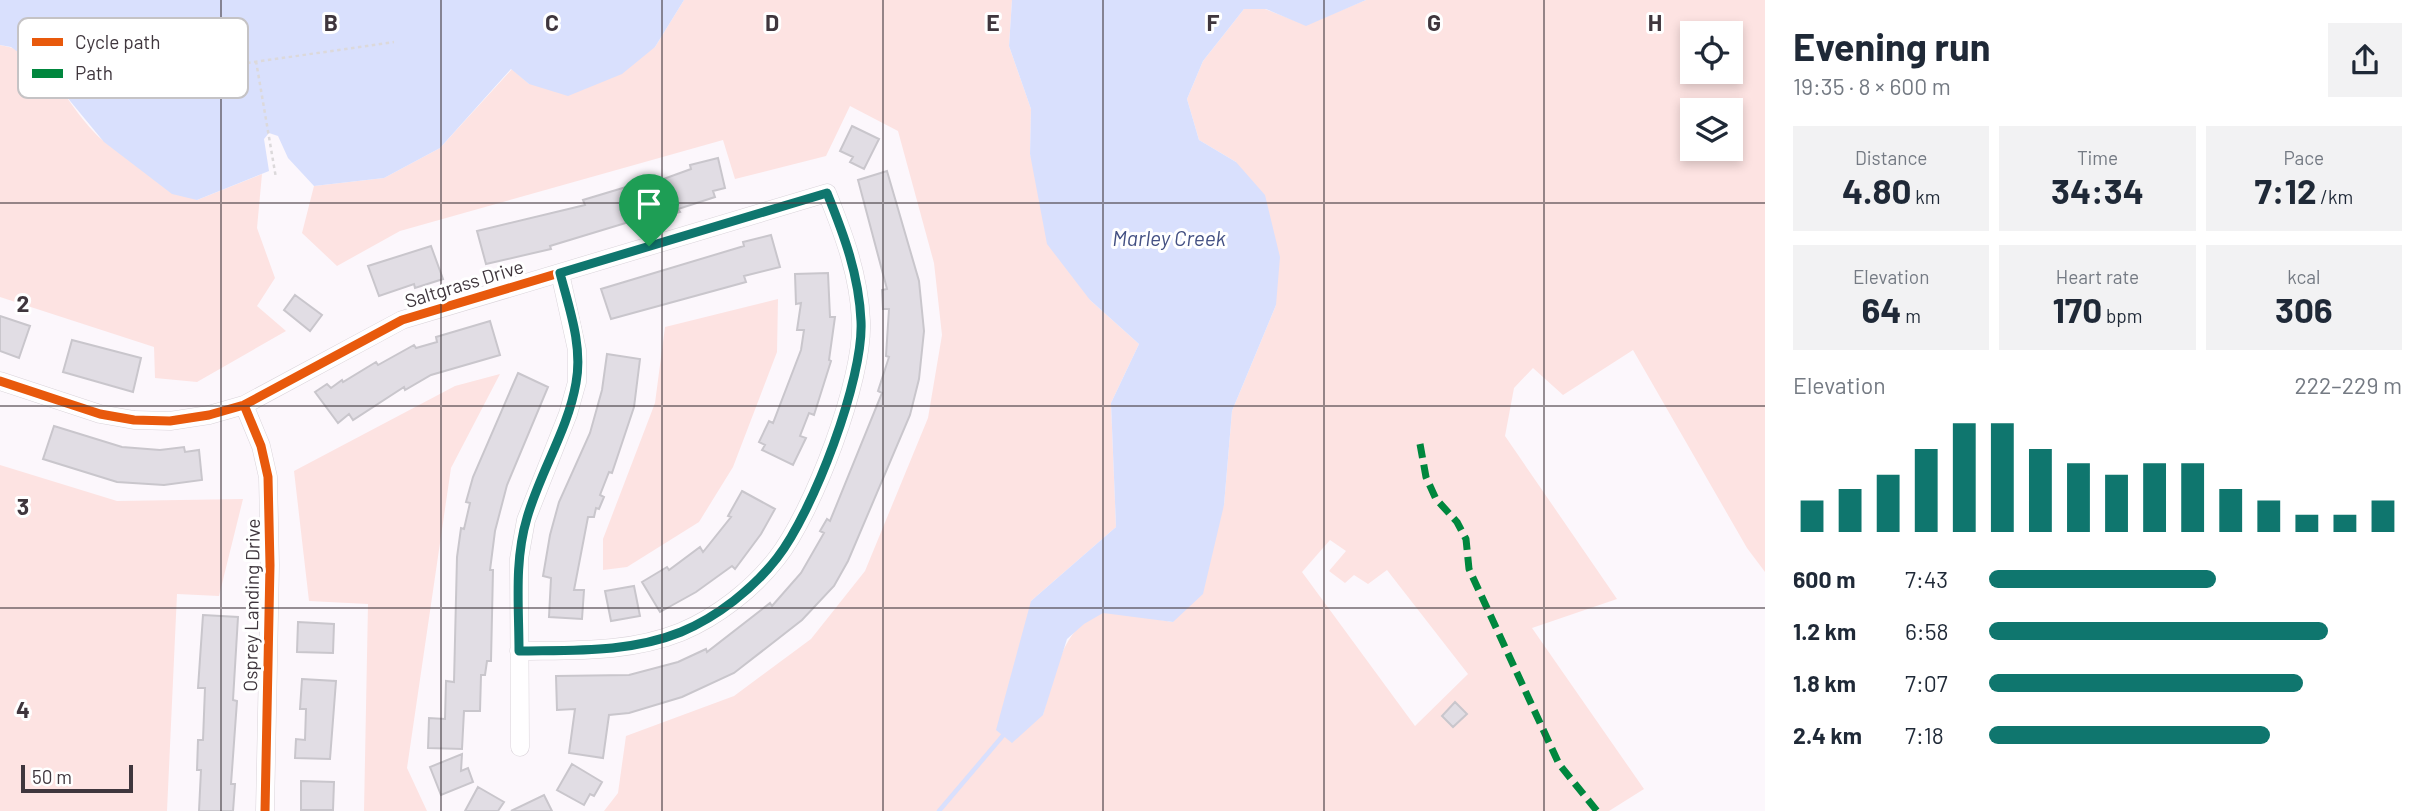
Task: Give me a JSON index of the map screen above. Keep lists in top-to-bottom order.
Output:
{
  "streets": {
    "street": ["Saltgrass Drive", "Osprey Landing Drive"]
  },
  "crossings": [
    ["Saltgrass Drive", "Osprey Landing Drive"]
  ],
  "water": ["Marley Creek"],
  "legend": ["Cycle path", "Path"],
  "scale_bar": "50 m",
  "page": {
    "heading": ["Evening run", "19:35 · 8 × 600 m"],
    "stats": [
      ["Distance", "4.80 km"],
      ["Time", "34:34"],
      ["Pace", "7:12 /km"],
      ["Elevation", "64 m"],
      ["Heart rate", "170 bpm"],
      ["kcal", "306"]
    ],
    "chart": ["Elevation", "222–229 m"],
    "list": [
      {
        "name": "600 m",
        "note": "7:43"
      },
      {
        "name": "1.2 km",
        "note": "6:58"
      },
      {
        "name": "1.8 km",
        "note": "7:07"
      },
      {
        "name": "2.4 km",
        "note": "7:18"
      }
    ],
    "scale": "50 m"
  },
  "grid": {
    "columns": [
      "B",
      "C",
      "D",
      "E",
      "F",
      "G",
      "H"
    ],
    "rows": ["2", "3", "4"]
  }
}
